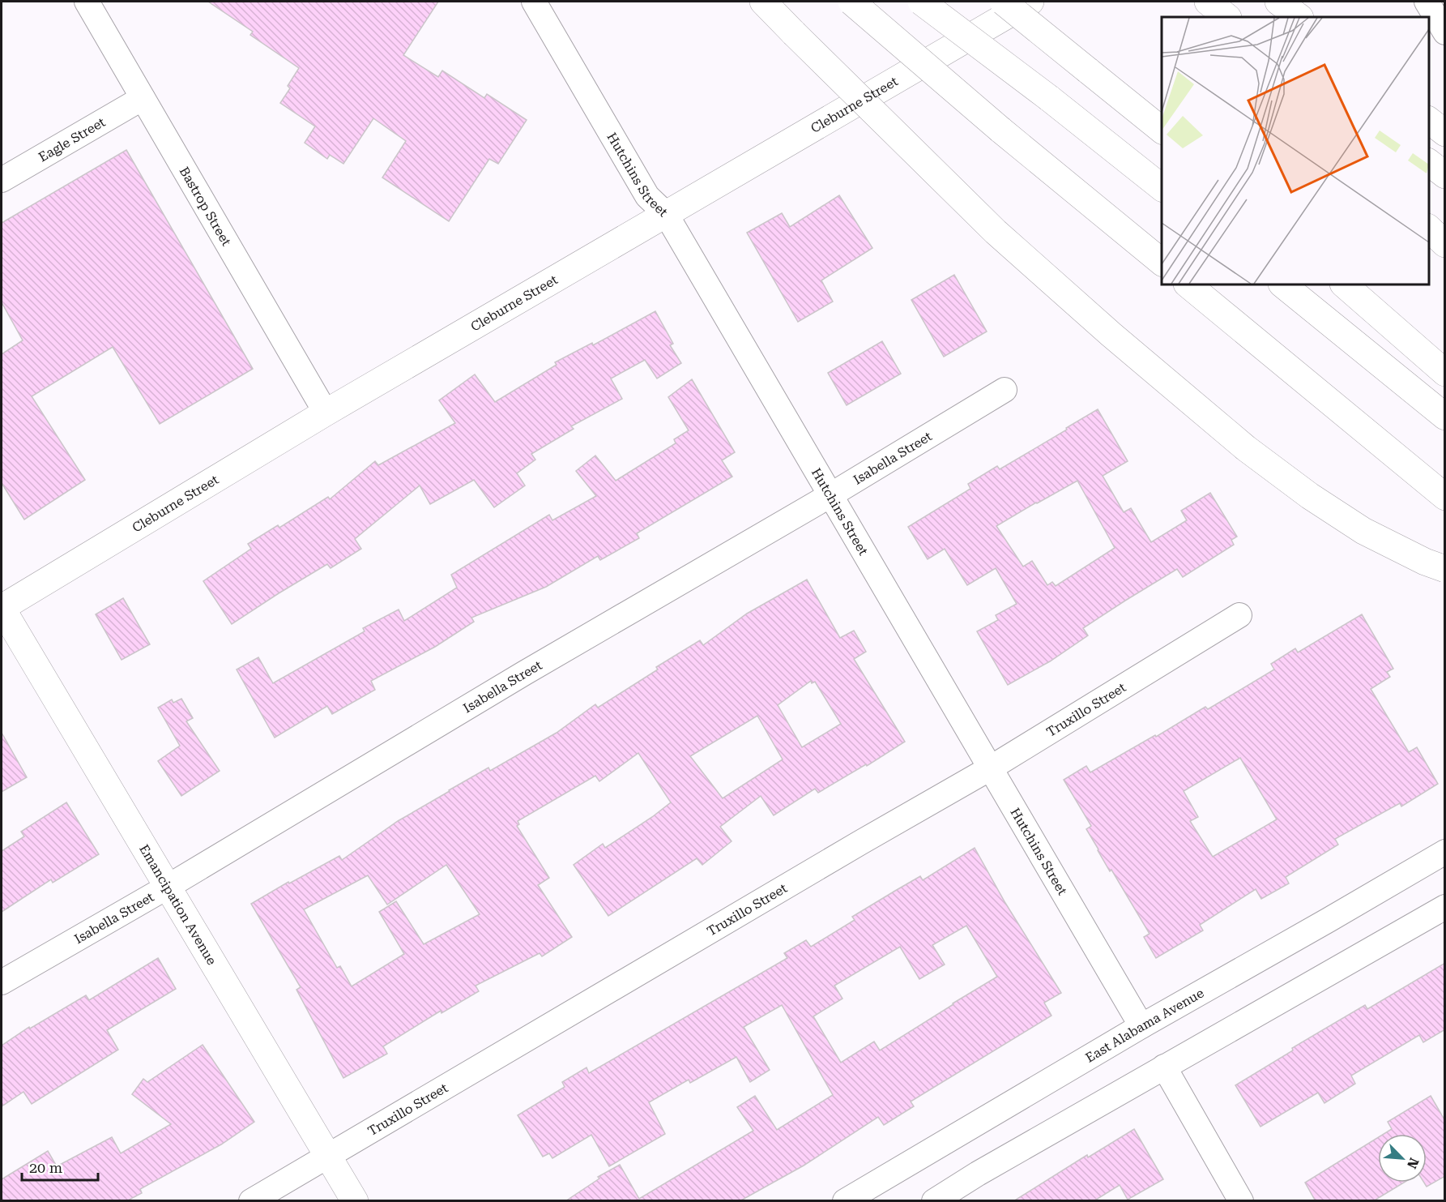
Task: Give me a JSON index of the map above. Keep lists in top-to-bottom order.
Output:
{
  "streets": {
    "main road": ["Cleburne Street", "Emancipation Avenue"],
    "street": [
      "Eagle Street",
      "Hutchins Street",
      "Bastrop Street",
      "Isabella Street",
      "Truxillo Street",
      "East Alabama Avenue"
    ]
  },
  "crossings": [
    ["Cleburne Street", "Hutchins Street"],
    ["Cleburne Street", "Bastrop Street"],
    ["Cleburne Street", "Emancipation Avenue"],
    ["Eagle Street", "Bastrop Street"],
    ["Hutchins Street", "Isabella Street"],
    ["Hutchins Street", "Truxillo Street"],
    ["Hutchins Street", "East Alabama Avenue"],
    ["Isabella Street", "Emancipation Avenue"],
    ["Truxillo Street", "Emancipation Avenue"]
  ],
  "scale_bar": "20 m",
  "north": "bottom right"
}
